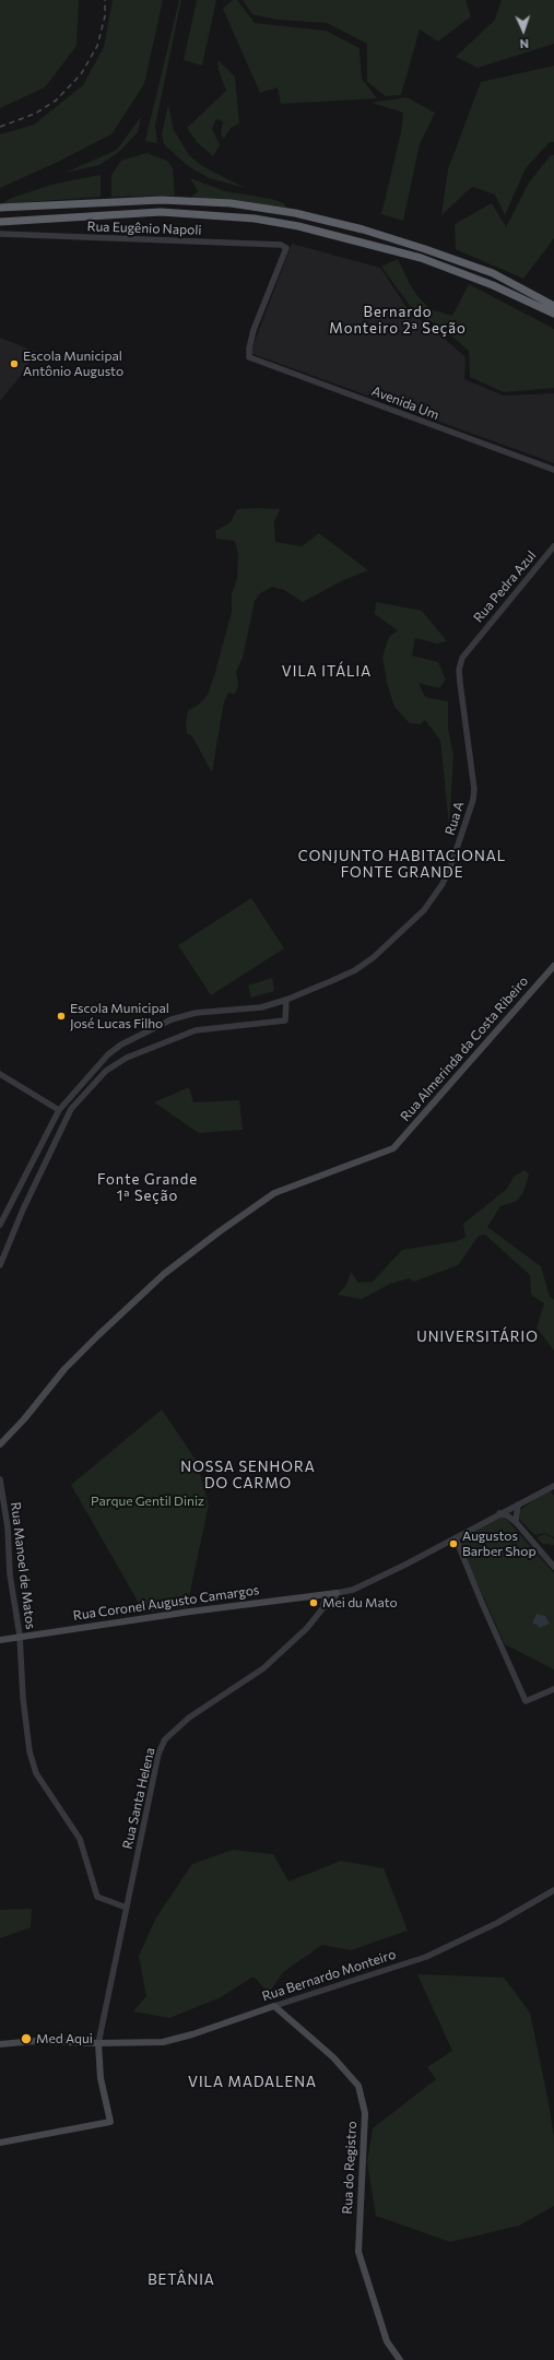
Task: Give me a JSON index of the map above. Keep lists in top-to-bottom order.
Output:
{
  "streets": {
    "main road": [
      "Rua Almerinda da Costa Ribeiro",
      "Rua Coronel Augusto Camargos",
      "Rua Bernardo Monteiro",
      "Rua do Registro"
    ],
    "street": [
      "Rua Eugênio Napoli",
      "Avenida Um",
      "Rua Pedra Azul",
      "Rua A",
      "Rua Manoel de Matos",
      "Rua Santa Helena"
    ]
  },
  "crossings": [
    ["Rua Eugênio Napoli", "Avenida Um"],
    ["Rua Pedra Azul", "Rua A"],
    ["Rua Manoel de Matos", "Rua Coronel Augusto Camargos"],
    ["Rua Manoel de Matos", "Rua Santa Helena"],
    ["Rua Coronel Augusto Camargos", "Rua Santa Helena"],
    ["Rua Santa Helena", "Rua Bernardo Monteiro"],
    ["Rua Bernardo Monteiro", "Rua do Registro"]
  ],
  "districts": [
    "Bernardo Monteiro 2ª Seção",
    "VILA ITÁLIA",
    "CONJUNTO HABITACIONAL FONTE GRANDE",
    "Fonte Grande 1ª Seção",
    "UNIVERSITÁRIO",
    "NOSSA SENHORA DO CARMO",
    "VILA MADALENA",
    "BETÂNIA"
  ],
  "parks": ["Parque Gentil Diniz"],
  "places": [
    "Escola Municipal Antônio Augusto",
    "Escola Municipal José Lucas Filho",
    "Augustos Barber Shop",
    "Mei du Mato",
    "Med Aqui"
  ],
  "north": "bottom"
}
